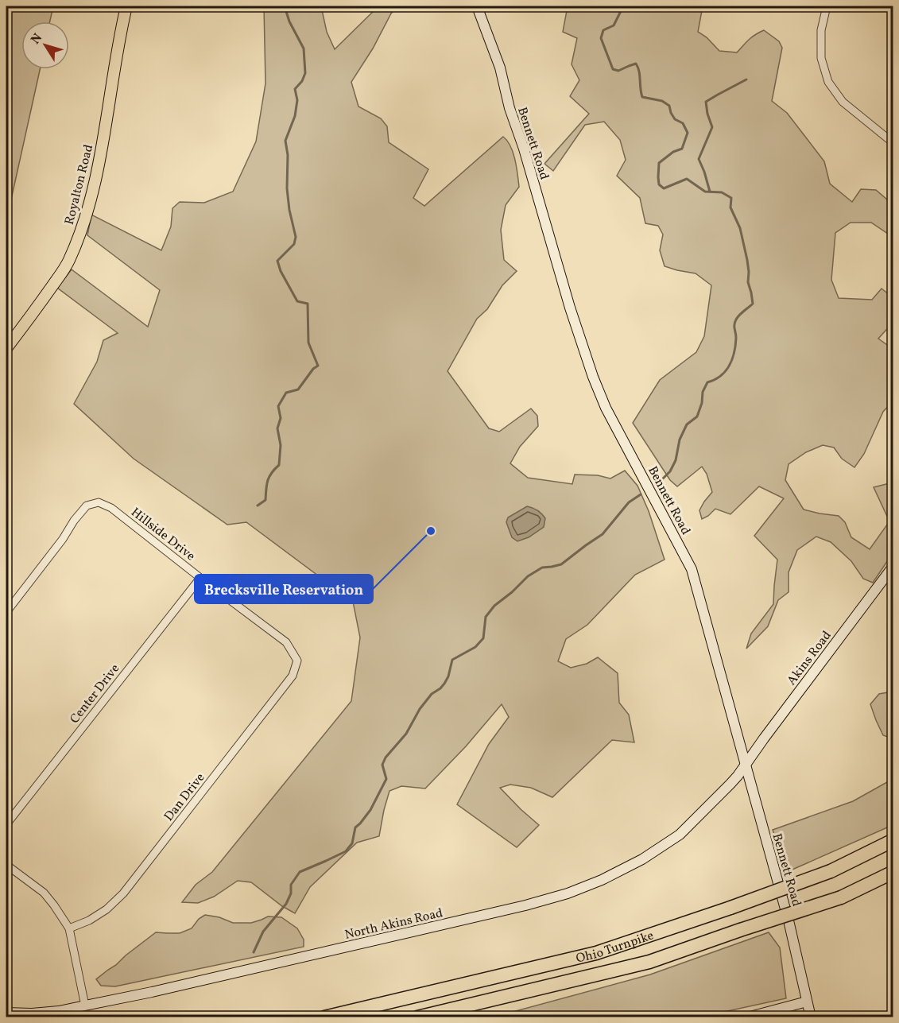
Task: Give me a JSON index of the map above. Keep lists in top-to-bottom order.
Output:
{
  "streets": {
    "highway": ["Ohio Turnpike"],
    "main road": ["Royalton Road"],
    "street": [
      "Bennett Road",
      "Hillside Drive",
      "Akins Road",
      "Center Drive",
      "Dan Drive",
      "North Akins Road"
    ]
  },
  "crossings": [
    ["Bennett Road", "Akins Road"],
    ["Bennett Road", "North Akins Road"],
    ["Hillside Drive", "Center Drive"],
    ["Hillside Drive", "Dan Drive"],
    ["Akins Road", "North Akins Road"]
  ],
  "places": ["Brecksville Reservation"],
  "north": "top left"
}
